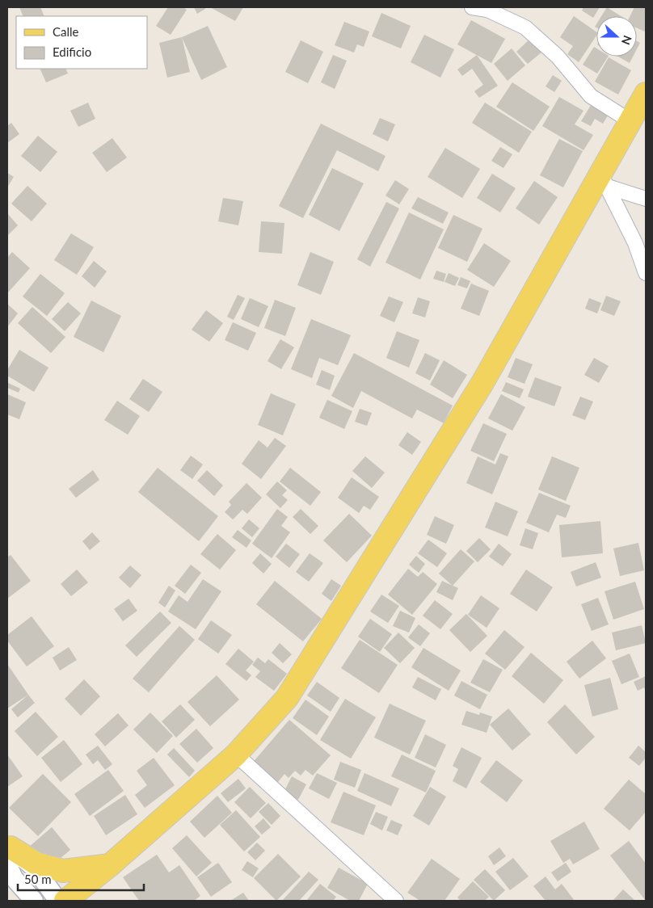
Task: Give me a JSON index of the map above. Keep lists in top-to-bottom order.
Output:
{
  "legend": ["Calle", "Edificio"],
  "scale_bar": "50 m",
  "north": "right"
}
